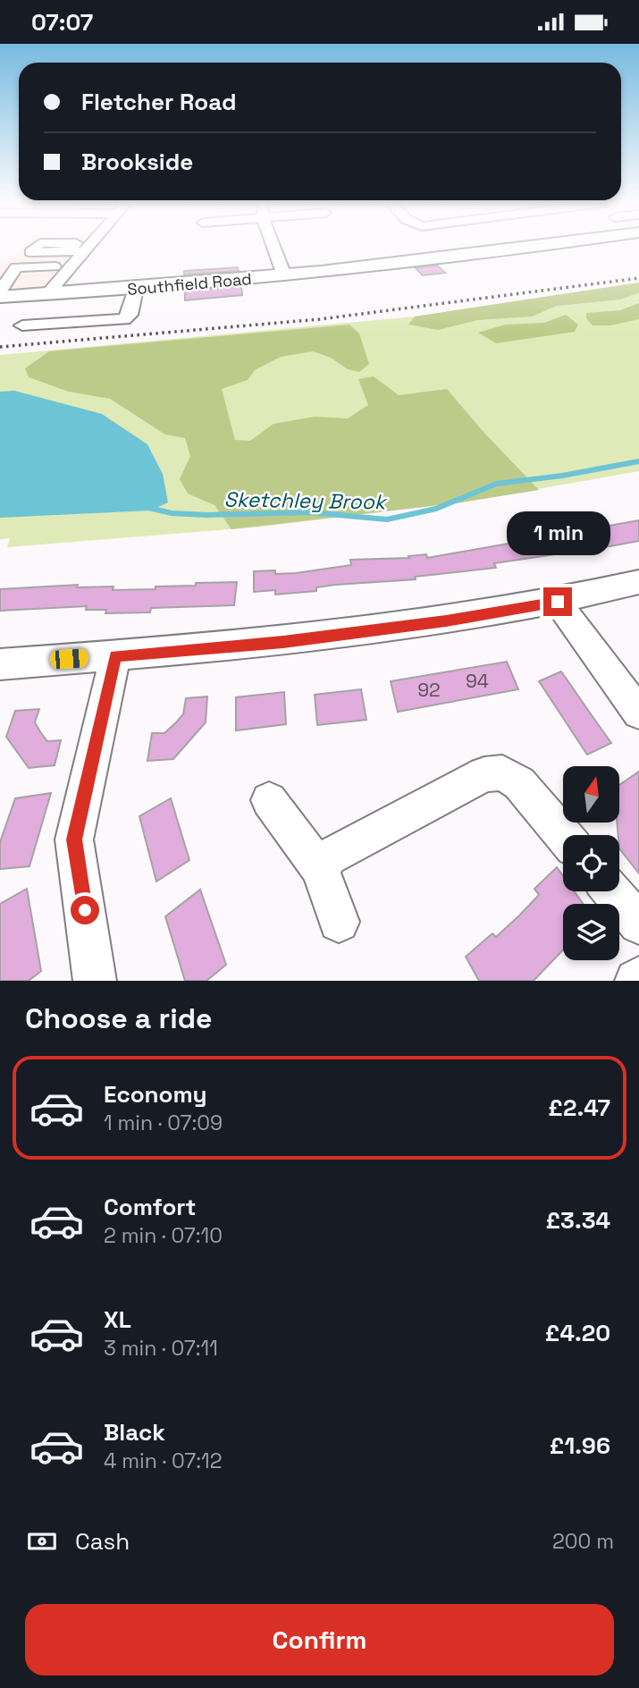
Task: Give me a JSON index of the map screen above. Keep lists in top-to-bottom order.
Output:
{
  "streets": {
    "main road": ["Southfield Road"]
  },
  "water": ["Sketchley Brook"],
  "house_numbers": ["94", "92"],
  "north": "top",
  "page": {
    "status": "07:07",
    "banner": ["Fletcher Road", "Brookside"],
    "bubble": "1 min",
    "heading": "Choose a ride",
    "list": [
      {
        "name": "Economy",
        "note": "1 min · 07:09",
        "value": "£2.47"
      },
      {
        "name": "Comfort",
        "note": "2 min · 07:10",
        "value": "£3.34"
      },
      {
        "name": "XL",
        "note": "3 min · 07:11",
        "value": "£4.20"
      },
      {
        "name": "Black",
        "note": "4 min · 07:12",
        "value": "£1.96"
      }
    ],
    "pay": ["Cash", "200 m"],
    "buttons": "Confirm"
  }
}
